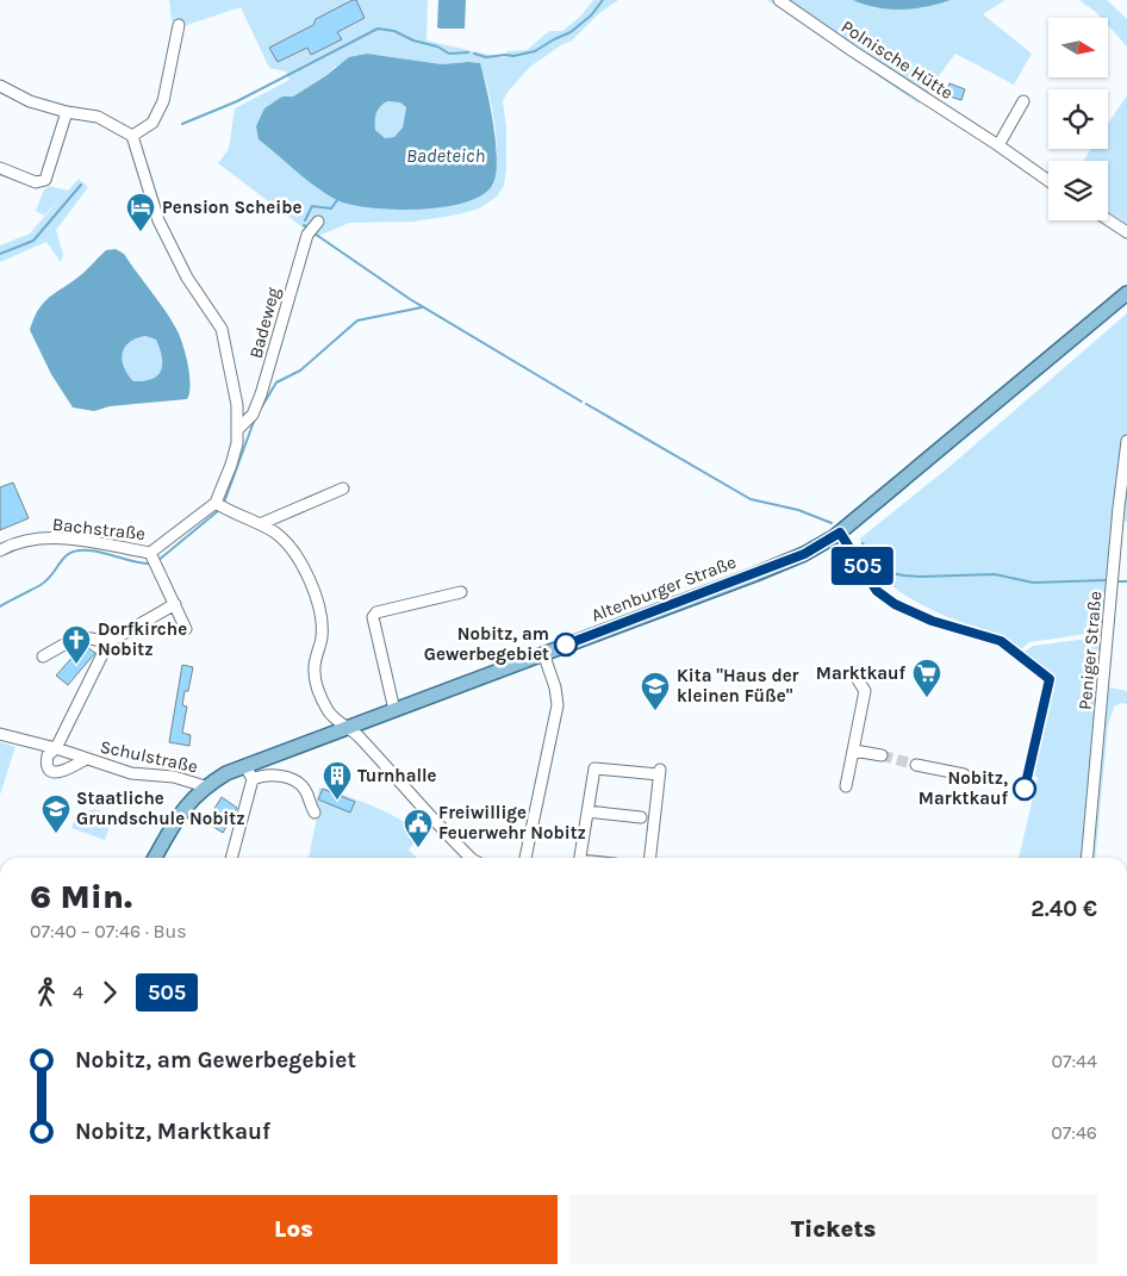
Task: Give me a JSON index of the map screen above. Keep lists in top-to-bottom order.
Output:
{
  "streets": {
    "main road": ["Altenburger Straße"],
    "street": [
      "Polnische Hütte",
      "Badeweg",
      "Bachstraße",
      "Peniger Straße",
      "Schulstraße"
    ]
  },
  "crossings": [
    ["Altenburger Straße", "Schulstraße"]
  ],
  "water": ["Badeteich"],
  "places": {
    "hotel": ["Pension Scheibe"],
    "other": ["Nobitz, am Gewerbegebiet", "Nobitz, Marktkauf"],
    "church": ["Dorfkirche Nobitz"],
    "supermarket": ["Marktkauf"],
    "school or university": ["Kita \"Haus der kleinen Füße\"", "Staatliche Grundschule Nobitz"],
    "building": ["Turnhalle"],
    "public building": ["Freiwillige Feuerwehr Nobitz"]
  },
  "lines": ["bus line 505"],
  "north": "right",
  "page": {
    "on_map": "505",
    "heading": ["6 Min.", "07:40 – 07:46 · Bus", "2.40 €"],
    "legs": ["4", "505"],
    "list": [
      {
        "name": "Nobitz, am Gewerbegebiet",
        "value": "07:44"
      },
      {
        "name": "Nobitz, Marktkauf",
        "value": "07:46"
      }
    ],
    "buttons": ["Los", "Tickets"]
  }
}
